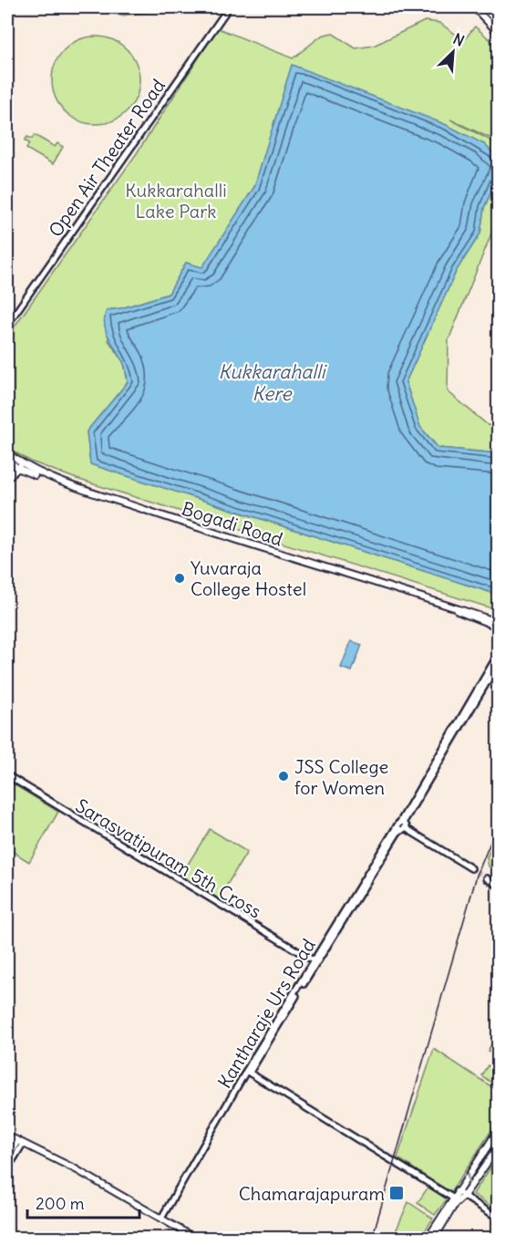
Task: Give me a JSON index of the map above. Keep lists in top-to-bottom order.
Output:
{
  "streets": {
    "main road": ["Bogadi Road"],
    "street": ["Open Air Theater Road", "Sarasvatipuram 5th Cross", "Kantharaje Urs Road"]
  },
  "crossings": [
    ["Sarasvatipuram 5th Cross", "Kantharaje Urs Road"]
  ],
  "water": ["Kukkarahalli Kere"],
  "parks": ["Kukkarahalli Lake Park"],
  "places": {
    "other": ["Yuvaraja College Hostel", "JSS College for Women"],
    "transit": ["Chamarajapuram"]
  },
  "scale_bar": "200 m",
  "north": "top right"
}
